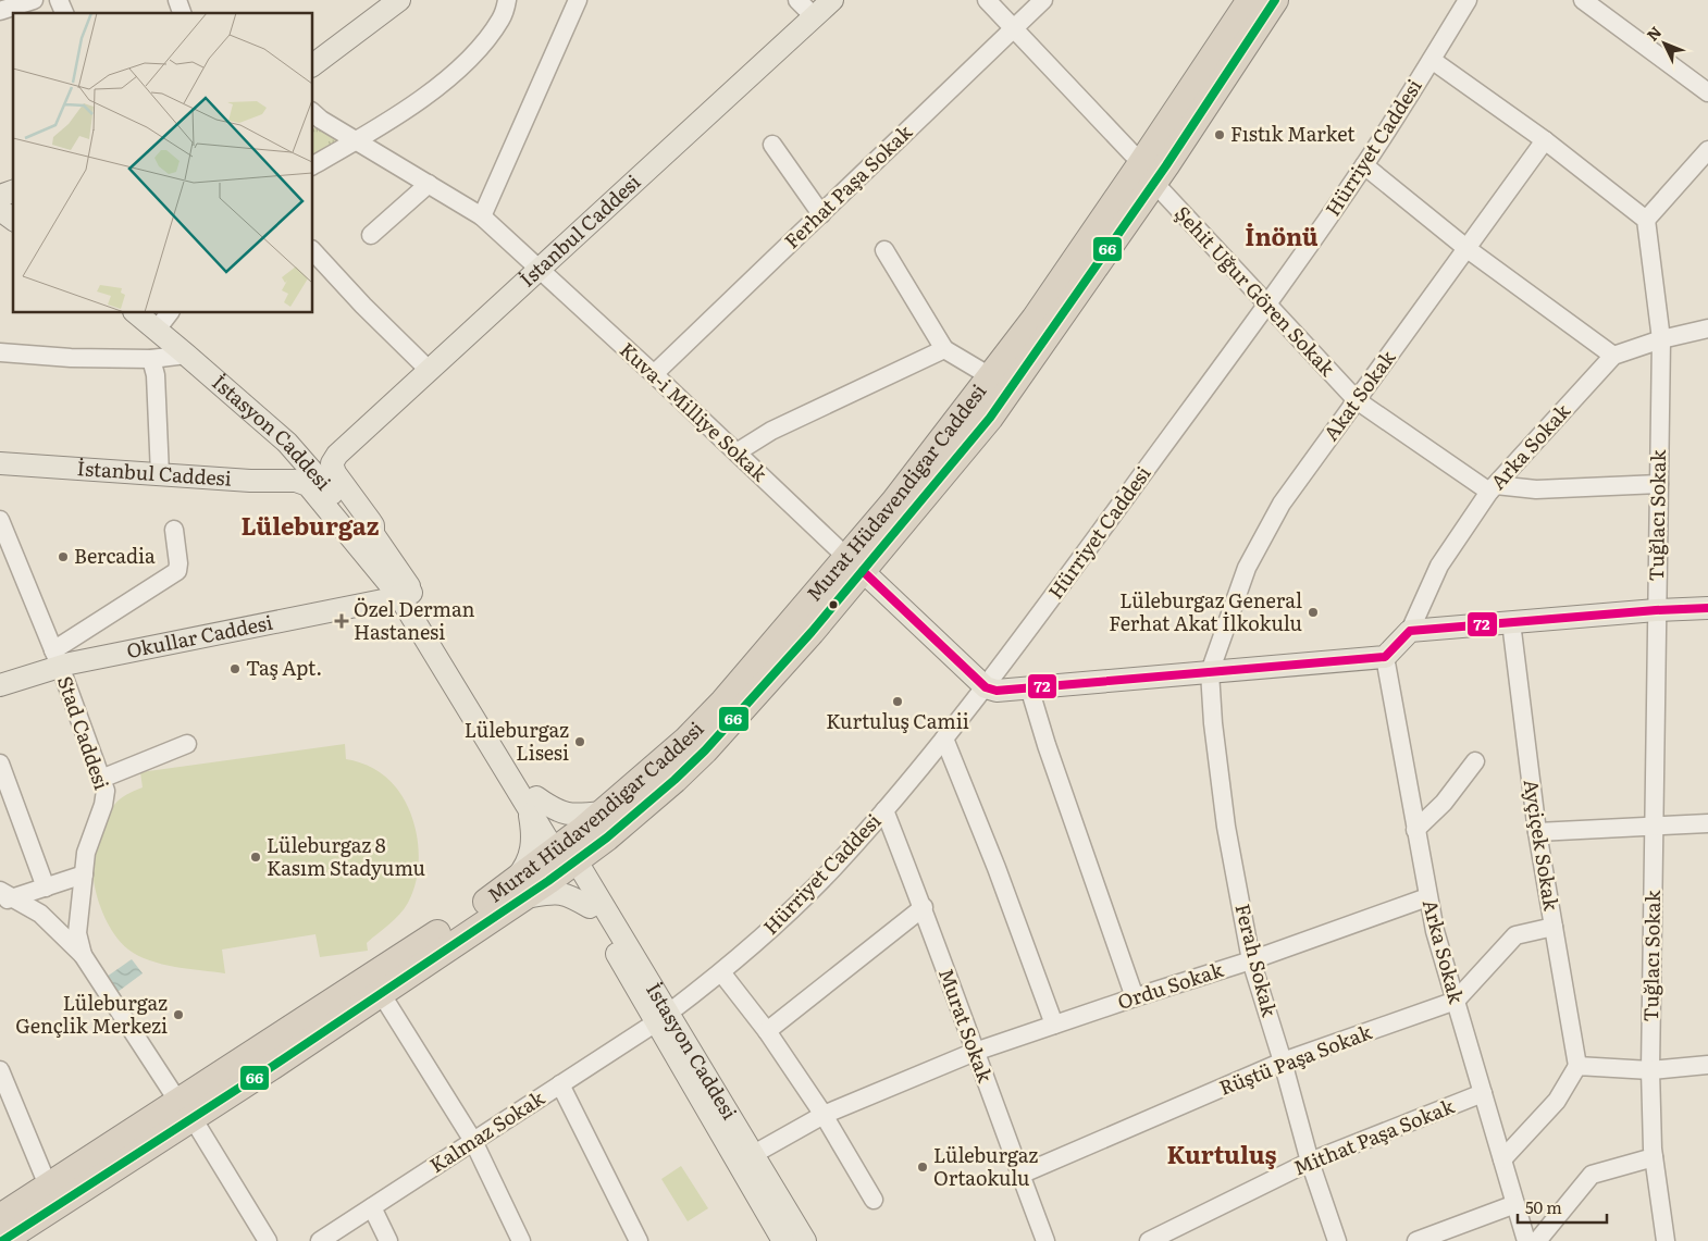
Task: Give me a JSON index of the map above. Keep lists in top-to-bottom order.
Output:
{
  "streets": {
    "highway": ["Murat Hüdavendigar Caddesi"],
    "main road": ["İstanbul Caddesi", "İstasyon Caddesi", "Okullar Caddesi"],
    "street": [
      "Hürriyet Caddesi",
      "Ferhat Paşa Sokak",
      "Şehit Uğur Gören Sokak",
      "Akat Sokak",
      "Kuva-i Milliye Sokak",
      "Arka Sokak",
      "Tuğlacı Sokak",
      "Stad Caddesi",
      "Ayçiçek Sokak",
      "Ferah Sokak",
      "Ordu Sokak",
      "Murat Sokak",
      "Rüştü Paşa Sokak",
      "Kalmaz Sokak",
      "Mithat Paşa Sokak"
    ]
  },
  "crossings": [
    ["Hürriyet Caddesi", "Şehit Uğur Gören Sokak"],
    ["Hürriyet Caddesi", "İstasyon Caddesi"],
    ["Hürriyet Caddesi", "Murat Sokak"],
    ["Hürriyet Caddesi", "Kalmaz Sokak"],
    ["Ferhat Paşa Sokak", "Şehit Uğur Gören Sokak"],
    ["Ferhat Paşa Sokak", "Kuva-i Milliye Sokak"],
    ["İstanbul Caddesi", "Kuva-i Milliye Sokak"],
    ["İstanbul Caddesi", "İstasyon Caddesi"],
    ["Şehit Uğur Gören Sokak", "Akat Sokak"],
    ["Şehit Uğur Gören Sokak", "Arka Sokak"],
    ["Şehit Uğur Gören Sokak", "Murat Hüdavendigar Caddesi"],
    ["Akat Sokak", "Ferah Sokak"],
    ["Kuva-i Milliye Sokak", "Murat Hüdavendigar Caddesi"],
    ["İstasyon Caddesi", "Murat Hüdavendigar Caddesi"],
    ["İstasyon Caddesi", "Okullar Caddesi"],
    ["İstasyon Caddesi", "Ordu Sokak"],
    ["İstasyon Caddesi", "Kalmaz Sokak"],
    ["Arka Sokak", "Tuğlacı Sokak"],
    ["Arka Sokak", "Ordu Sokak"],
    ["Arka Sokak", "Rüştü Paşa Sokak"],
    ["Arka Sokak", "Mithat Paşa Sokak"],
    ["Okullar Caddesi", "Stad Caddesi"],
    ["Ayçiçek Sokak", "Rüştü Paşa Sokak"],
    ["Ferah Sokak", "Ordu Sokak"],
    ["Ferah Sokak", "Rüştü Paşa Sokak"],
    ["Ferah Sokak", "Mithat Paşa Sokak"],
    ["Ordu Sokak", "Murat Sokak"],
    ["Murat Sokak", "Rüştü Paşa Sokak"]
  ],
  "districts": ["İnönü", "Lüleburgaz", "Kurtuluş"],
  "places": {
    "other": [
      "Fıstık Market",
      "Bercadia",
      "Lüleburgaz General Ferhat Akat İlkokulu",
      "Taş Apt.",
      "Kurtuluş Camii",
      "Lüleburgaz Lisesi",
      "Lüleburgaz 8 Kasım Stadyumu",
      "Lüleburgaz Gençlik Merkezi",
      "Lüleburgaz Ortaokulu"
    ],
    "health": ["Özel Derman Hastanesi"]
  },
  "lines": ["transit line 66", "transit line 72"],
  "scale_bar": "50 m",
  "north": "top left"
}
